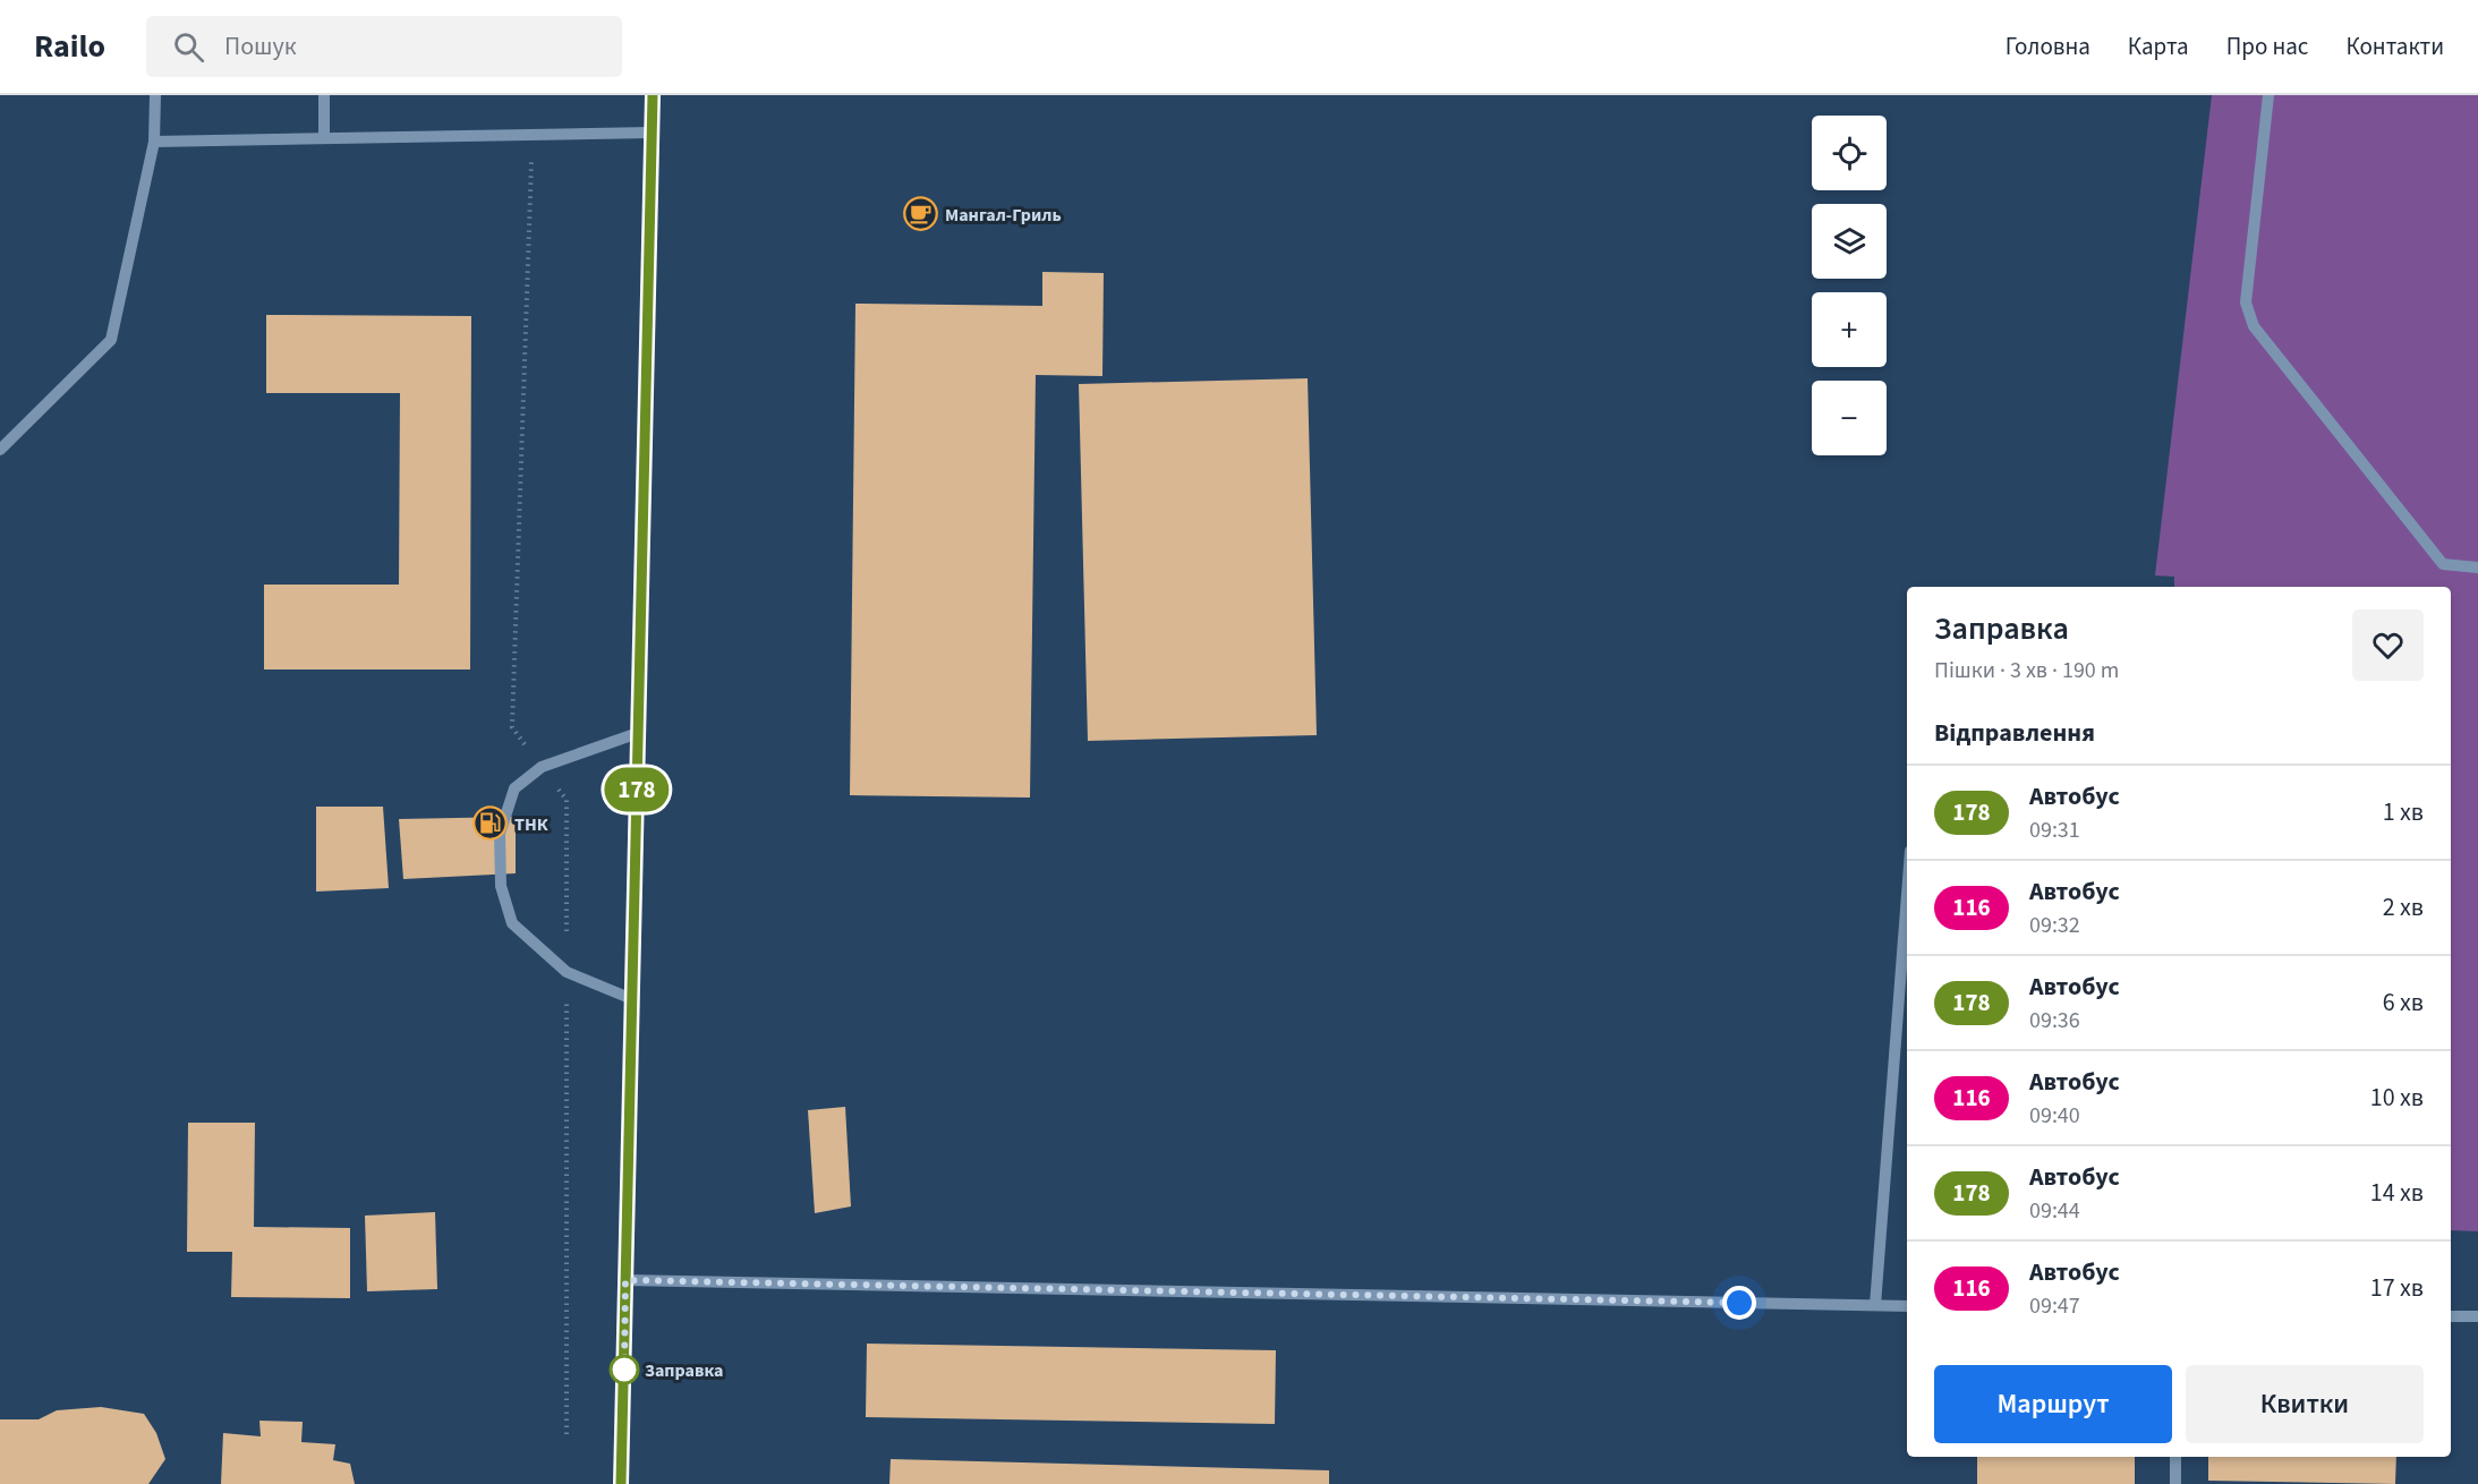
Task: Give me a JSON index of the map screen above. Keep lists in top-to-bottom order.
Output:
{
  "places": {
    "cafe": ["Мангал-Гриль"],
    "fuel station": ["ТНК"],
    "other": ["Заправка"]
  },
  "lines": ["bus line 178"],
  "page": {
    "header": "Railo",
    "search": "Пошук",
    "nav": [
      "Головна",
      "Карта",
      "Про нас",
      "Контакти"
    ],
    "on_map": "178",
    "map_buttons": ["+", "−"],
    "heading": [
      ["Заправка", "Пішки · 3 хв · 190 m"],
      "Відправлення"
    ],
    "list": [
      {
        "mark": "178",
        "name": "Автобус",
        "note": "09:31",
        "value": "1 хв"
      },
      {
        "mark": "116",
        "name": "Автобус",
        "note": "09:32",
        "value": "2 хв"
      },
      {
        "mark": "178",
        "name": "Автобус",
        "note": "09:36",
        "value": "6 хв"
      },
      {
        "mark": "116",
        "name": "Автобус",
        "note": "09:40",
        "value": "10 хв"
      },
      {
        "mark": "178",
        "name": "Автобус",
        "note": "09:44",
        "value": "14 хв"
      },
      {
        "mark": "116",
        "name": "Автобус",
        "note": "09:47",
        "value": "17 хв"
      }
    ],
    "buttons": ["Маршрут", "Квитки"]
  }
}
